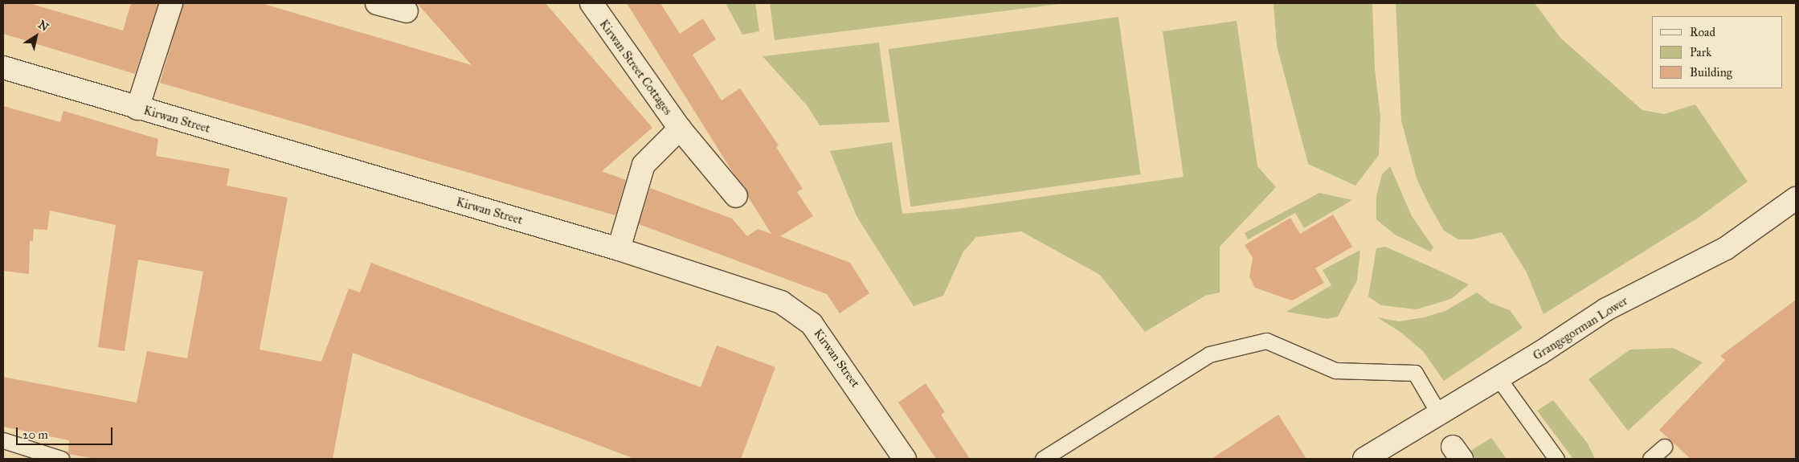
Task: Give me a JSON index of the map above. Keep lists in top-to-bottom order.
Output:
{
  "streets": {
    "street": ["Kirwan Street Cottages", "Kirwan Street", "Grangegorman Lower"]
  },
  "legend": ["Road", "Park", "Building"],
  "scale_bar": "20 m",
  "north": "top right"
}
